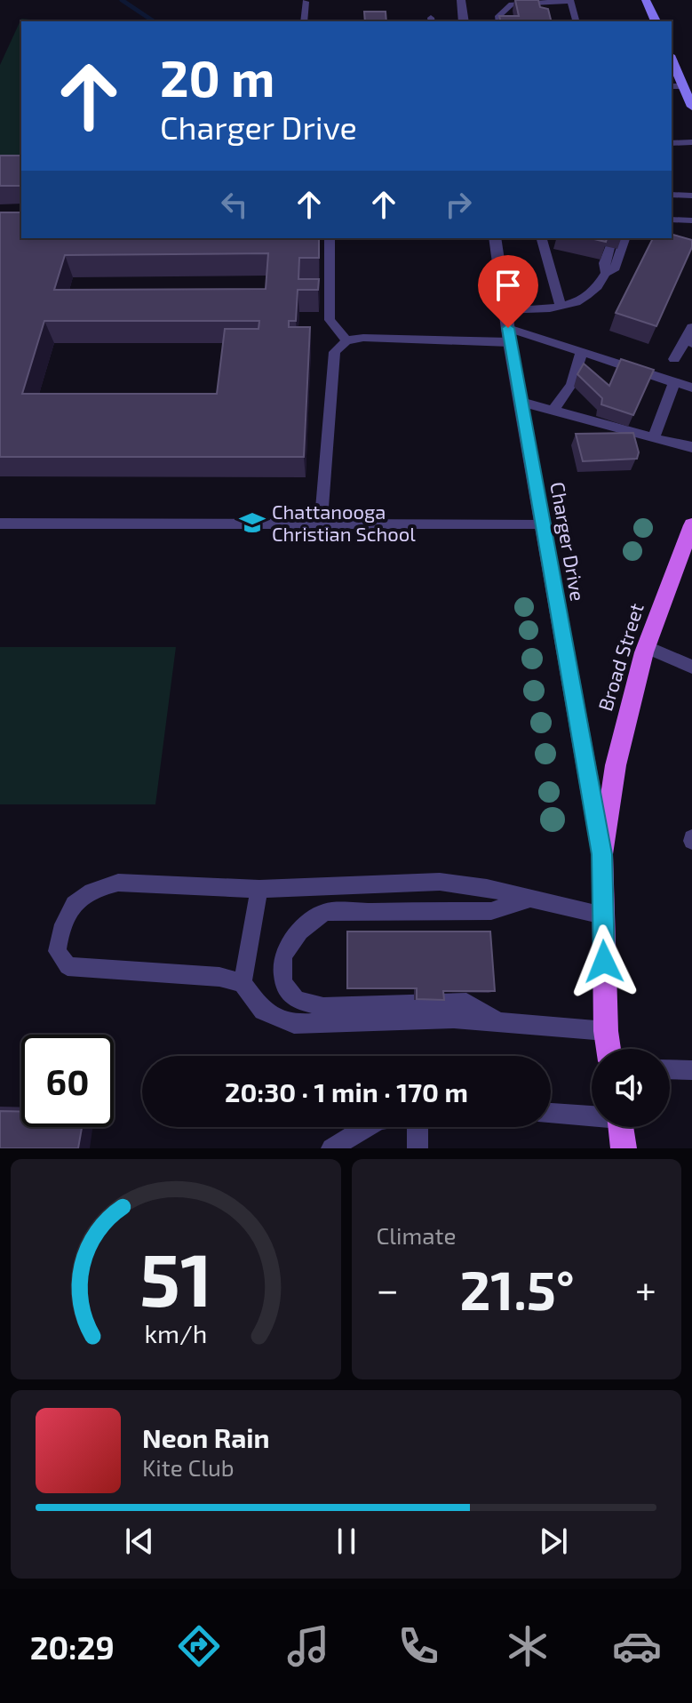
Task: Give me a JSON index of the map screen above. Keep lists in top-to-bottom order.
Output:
{
  "streets": {
    "main road": ["Broad Street"],
    "street": ["Charger Drive"]
  },
  "crossings": [
    ["Charger Drive", "Broad Street"]
  ],
  "places": {
    "school or university": ["Chattanooga Christian School"]
  },
  "page": {
    "turn": ["20 m", "Charger Drive"],
    "limit": "60",
    "trip": "20:30 · 1 min · 170 m",
    "tile": "Climate",
    "heat": ["−", "21.5°", "+"],
    "song": ["Neon Rain", "Kite Club"],
    "tabs": "20:29",
    "gauge": ["51", "km/h"]
  }
}
